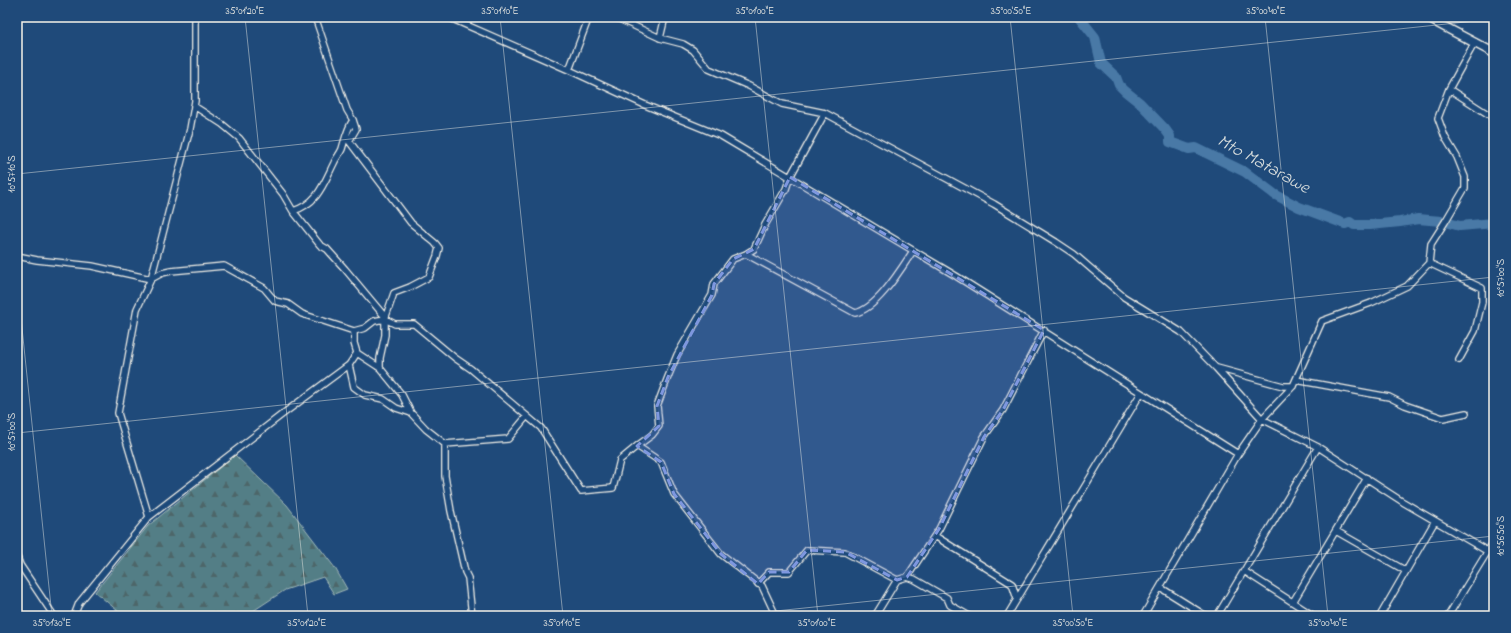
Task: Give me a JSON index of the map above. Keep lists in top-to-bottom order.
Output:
{
  "water": ["Mto Matarawe"],
  "coordinates": [
    "35°01'20\"E",
    "35°01'10\"E",
    "35°01'00\"E",
    "35°00'50\"E",
    "35°00'40\"E",
    "10°57'10\"S",
    "10°57'00\"S",
    "10°56'50\"S",
    "35°01'30\"E"
  ]
}
